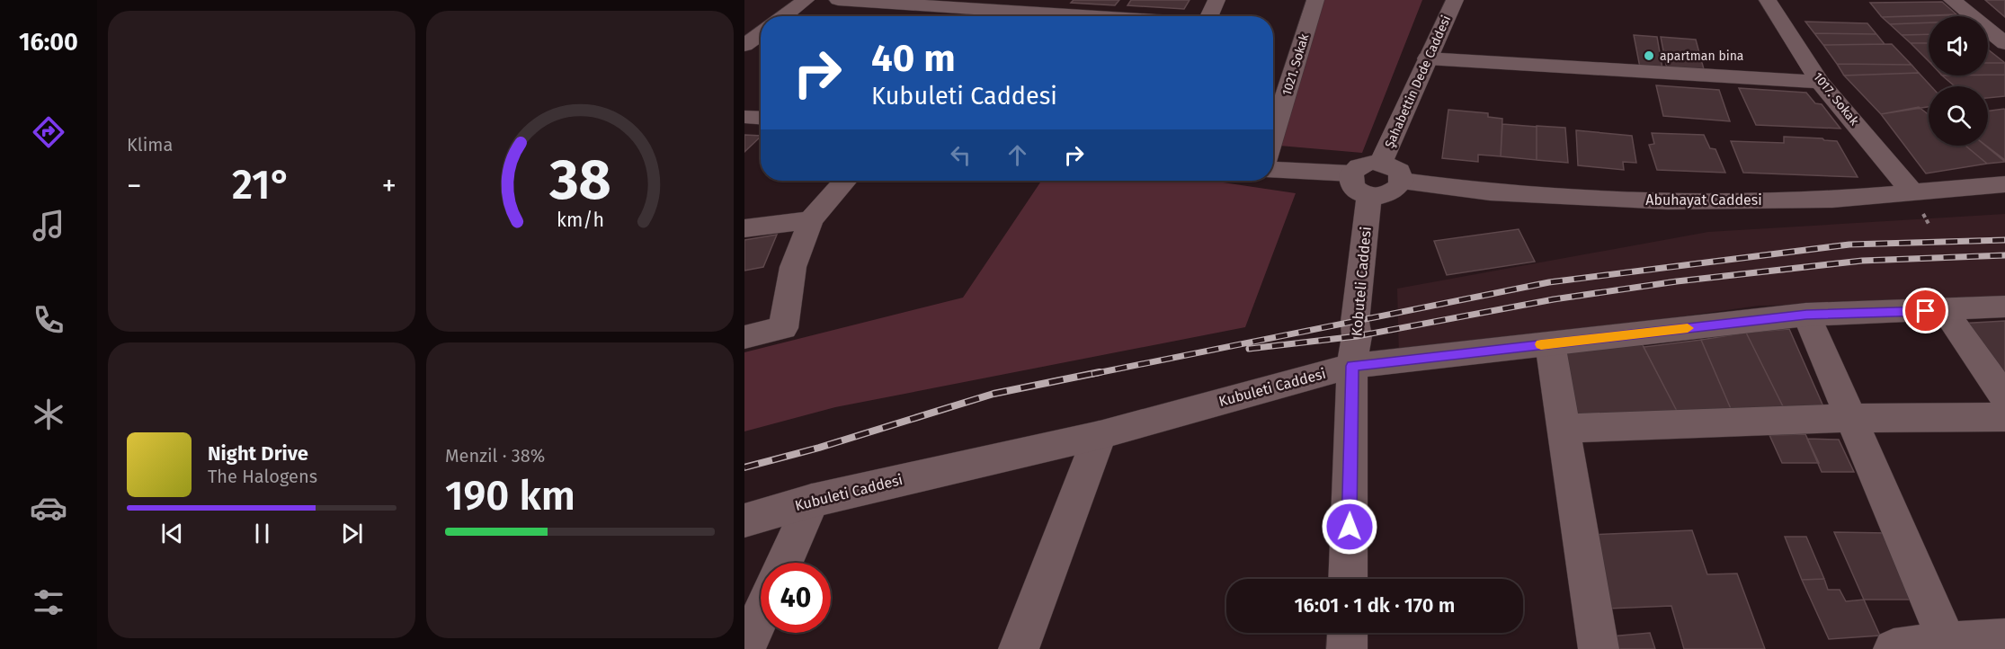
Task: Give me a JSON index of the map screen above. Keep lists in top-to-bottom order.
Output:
{
  "streets": {
    "street": [
      "1021. Sokak",
      "Şahabettin Dede Caddesi",
      "1017. Sokak",
      "Abuhayat Caddesi",
      "Kobuteli Caddesi",
      "Kubuleti Caddesi"
    ]
  },
  "crossings": [
    ["Şahabettin Dede Caddesi", "Abuhayat Caddesi"],
    ["Şahabettin Dede Caddesi", "Kobuteli Caddesi"],
    ["1017. Sokak", "Abuhayat Caddesi"],
    ["Abuhayat Caddesi", "Kobuteli Caddesi"],
    ["Kobuteli Caddesi", "Kubuleti Caddesi"]
  ],
  "places": ["apartman bina"],
  "page": {
    "tabs": "16:00",
    "tile": [
      "Klima",
      ["Menzil · 38%", "190 km"]
    ],
    "turn": ["40 m", "Kubuleti Caddesi"],
    "heat": ["−", "21°", "+"],
    "song": ["Night Drive", "The Halogens"],
    "limit": "40",
    "trip": "16:01 · 1 dk · 170 m",
    "gauge": ["38", "km/h"]
  }
}
